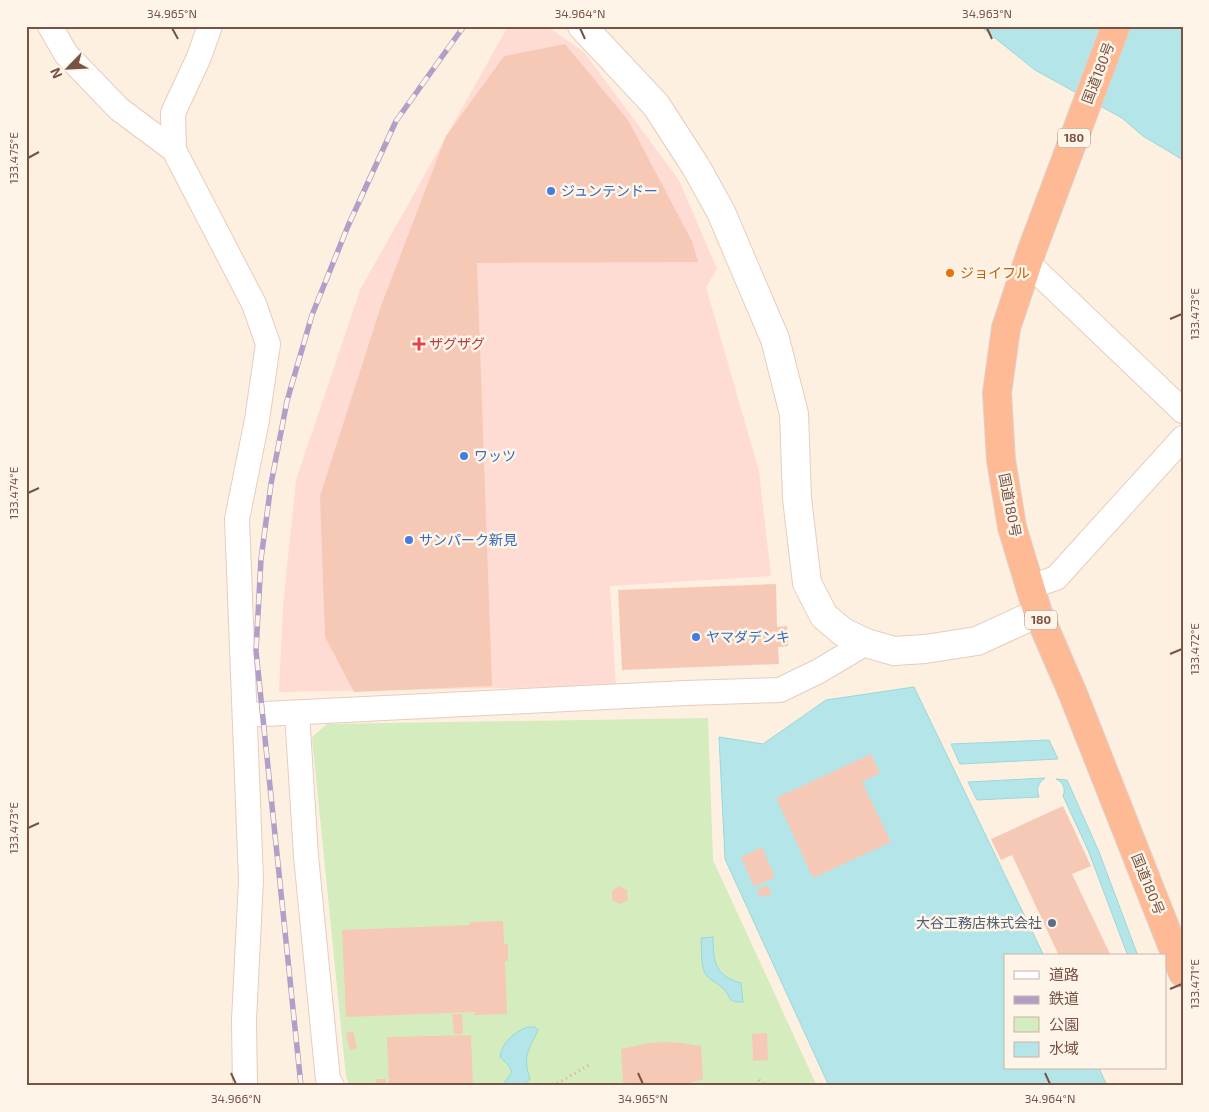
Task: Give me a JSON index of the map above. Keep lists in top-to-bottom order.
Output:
{
  "streets": {
    "highway": ["国道180号", "180"]
  },
  "places": {
    "other": [
      "ジュンテンドー",
      "ジョイフル",
      "ワッツ",
      "サンパーク新見",
      "ヤマダデンキ",
      "大谷工務店株式会社"
    ],
    "health": ["ザグザグ"]
  },
  "legend": [
    "道路",
    "鉄道",
    "公園",
    "水域"
  ],
  "north": "bottom left",
  "coordinates": [
    "34.965°N",
    "34.964°N",
    "34.963°N",
    "133.475°E",
    "133.473°E",
    "133.474°E",
    "133.472°E",
    "133.471°E",
    "34.966°N"
  ]
}
